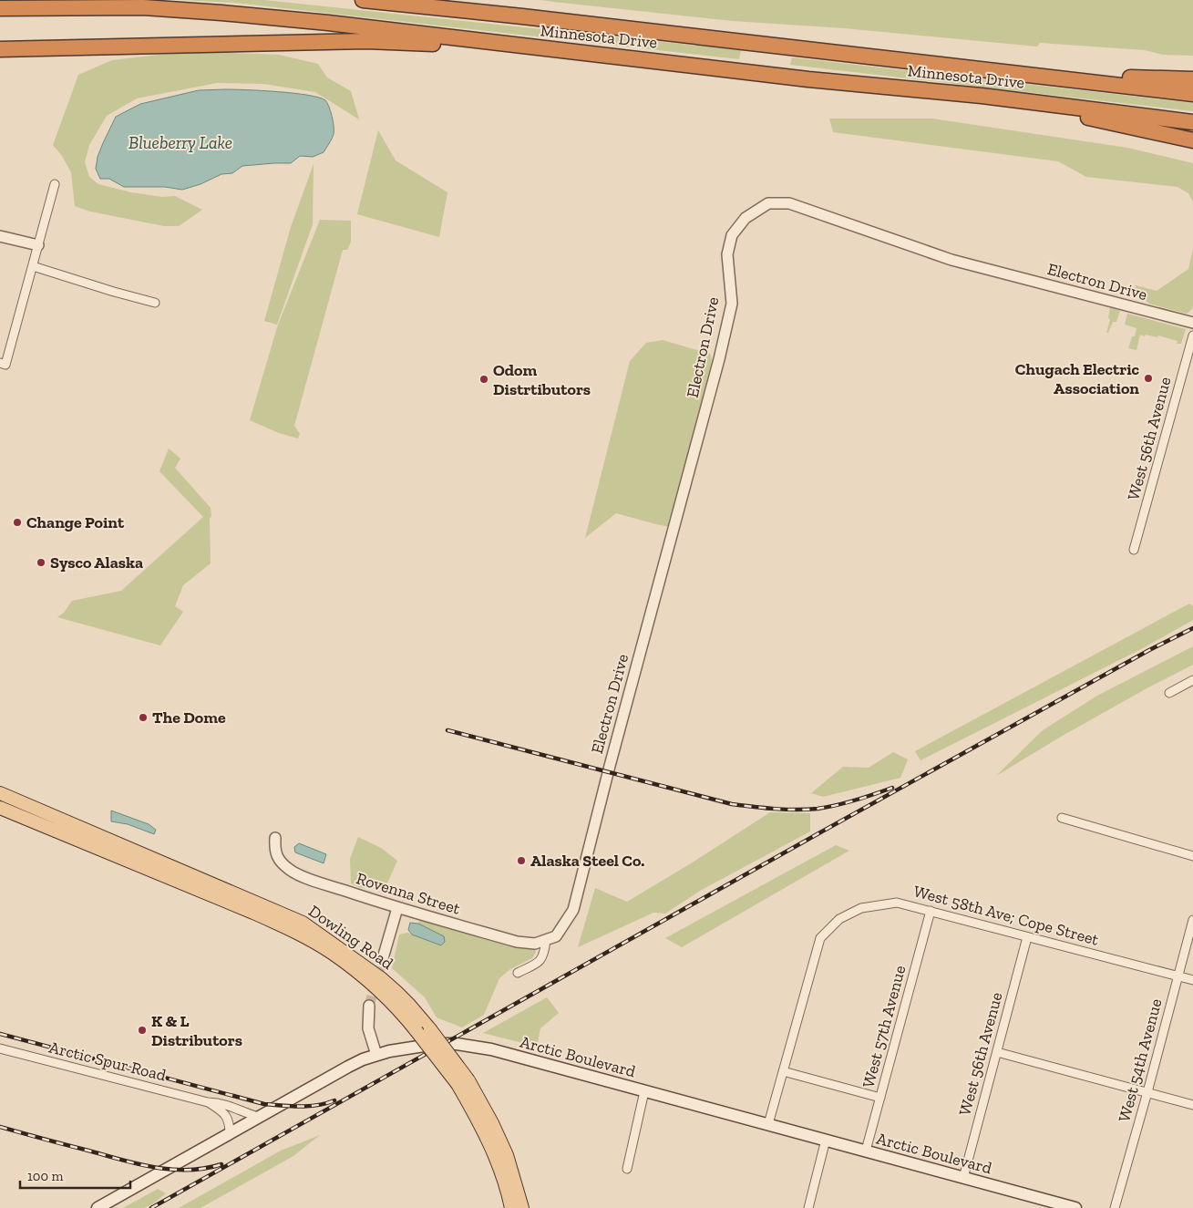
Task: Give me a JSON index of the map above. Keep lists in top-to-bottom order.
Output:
{
  "streets": {
    "highway": ["Minnesota Drive"],
    "main road": ["Dowling Road", "Arctic Boulevard"],
    "street": [
      "Electron Drive",
      "West 56th Avenue",
      "Rovenna Street",
      "West 58th Ave; Cope Street",
      "West 57th Avenue",
      "West 54th Avenue",
      "Arctic Spur Road"
    ]
  },
  "crossings": [
    ["Electron Drive", "Rovenna Street"],
    ["West 56th Avenue", "West 58th Ave; Cope Street"],
    ["West 56th Avenue", "Arctic Boulevard"],
    ["West 58th Ave; Cope Street", "West 57th Avenue"],
    ["West 58th Ave; Cope Street", "Arctic Boulevard"],
    ["West 58th Ave; Cope Street", "West 54th Avenue"],
    ["West 57th Avenue", "Arctic Boulevard"],
    ["Arctic Boulevard", "Arctic Spur Road"]
  ],
  "water": ["Blueberry Lake"],
  "places": [
    "Chugach Electric Association",
    "Odom Distrtibutors",
    "Change Point",
    "Sysco Alaska",
    "The Dome",
    "Alaska Steel Co.",
    "K & L Distributors"
  ],
  "scale_bar": "100 m"
}
